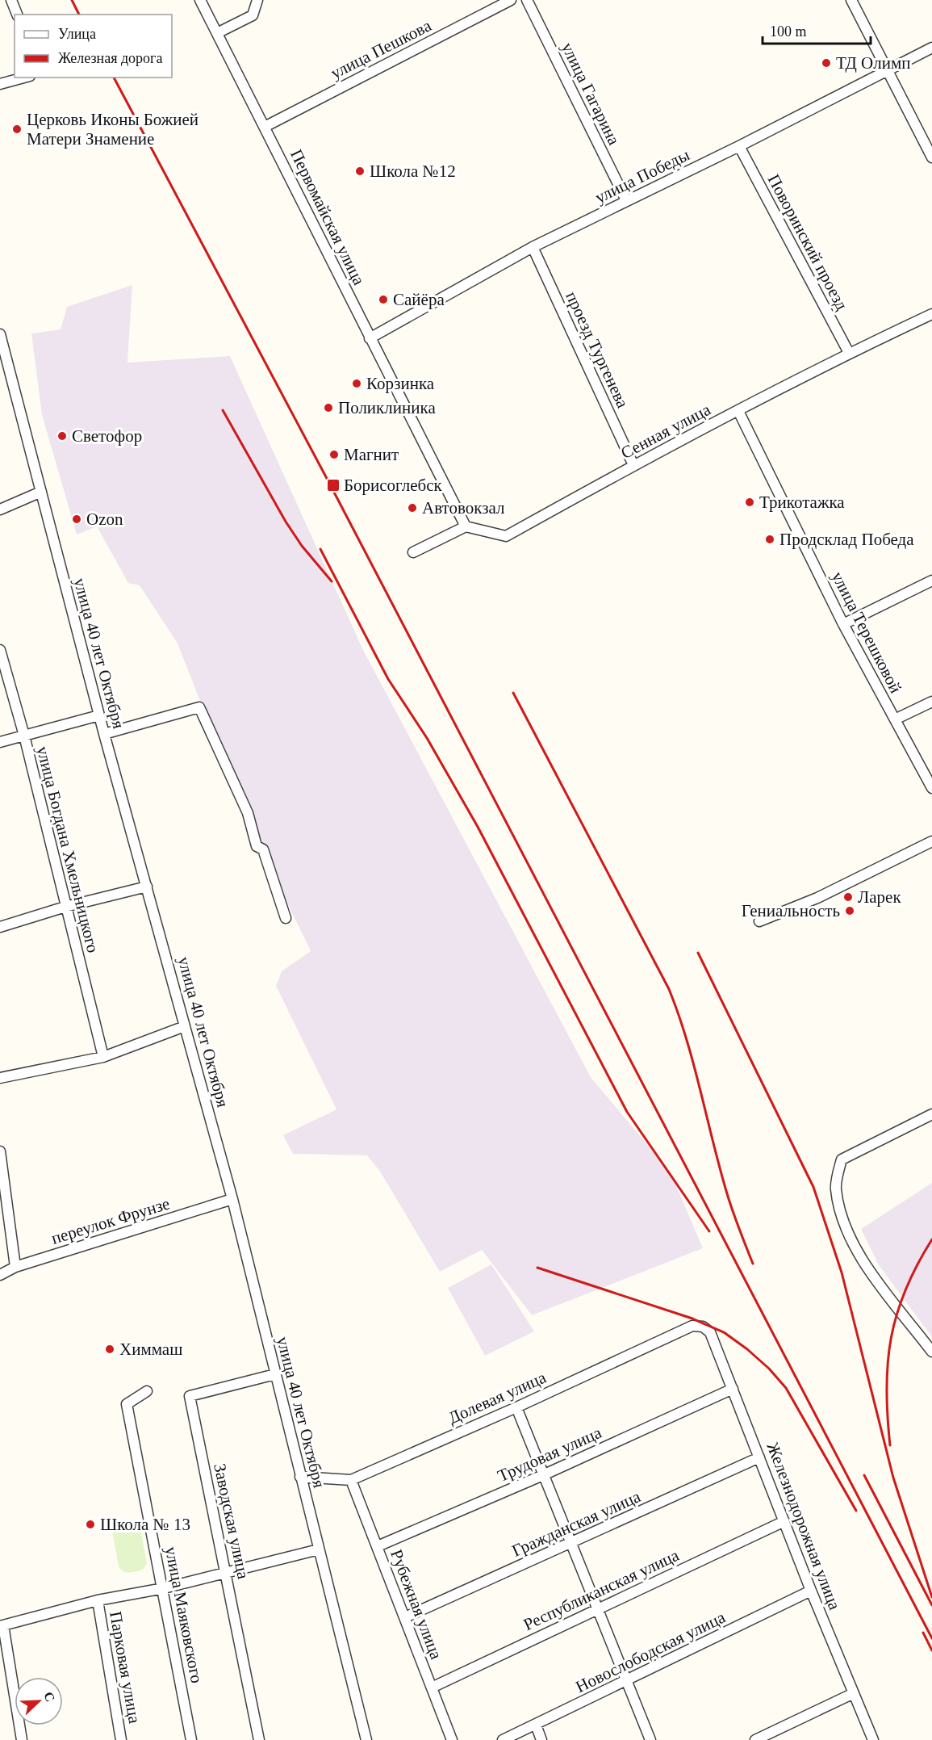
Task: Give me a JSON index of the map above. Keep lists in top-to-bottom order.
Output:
{
  "streets": {
    "street": [
      "улица Пешкова",
      "улица Гагарина",
      "улица Победы",
      "Первомайская улица",
      "Поворинский проезд",
      "проезд Тургенева",
      "Сенная улица",
      "улица Терешковой",
      "улица 40 лет Октября",
      "улица Богдана Хмельницкого",
      "переулок Фрунзе",
      "Долевая улица",
      "Трудовая улица",
      "Заводская улица",
      "Гражданская улица",
      "Железнодорожная улица",
      "Республиканская улица",
      "Рубежная улица",
      "улица Маяковского",
      "Новослободская улица",
      "Парковая улица"
    ]
  },
  "crossings": [
    ["улица Пешкова", "Первомайская улица"],
    ["улица Гагарина", "улица Победы"],
    ["улица Победы", "Первомайская улица"],
    ["улица Победы", "Поворинский проезд"],
    ["улица Победы", "проезд Тургенева"],
    ["Первомайская улица", "Сенная улица"],
    ["Поворинский проезд", "Сенная улица"],
    ["проезд Тургенева", "Сенная улица"],
    ["Сенная улица", "улица Терешковой"],
    ["улица 40 лет Октября", "переулок Фрунзе"],
    ["улица 40 лет Октября", "Долевая улица"],
    ["улица 40 лет Октября", "Заводская улица"],
    ["Долевая улица", "Железнодорожная улица"],
    ["Долевая улица", "Рубежная улица"],
    ["Трудовая улица", "Железнодорожная улица"],
    ["Трудовая улица", "Рубежная улица"],
    ["Гражданская улица", "Железнодорожная улица"],
    ["Гражданская улица", "Рубежная улица"],
    ["Железнодорожная улица", "Республиканская улица"],
    ["Железнодорожная улица", "Новослободская улица"],
    ["Республиканская улица", "Рубежная улица"]
  ],
  "places": {
    "other": [
      "ТД Олимп",
      "Церковь Иконы Божией Матери Знамение",
      "Школа №12",
      "Сайёра",
      "Корзинка",
      "Поликлиника",
      "Светофор",
      "Магнит",
      "Трикотажка",
      "Автовокзал",
      "Ozon",
      "Продсклад Победа",
      "Ларек",
      "Гениальность",
      "Химмаш",
      "Школа № 13"
    ],
    "transit": ["Борисоглебск"]
  },
  "legend": ["Улица", "Железная дорога"],
  "scale_bar": "100 m",
  "north": "top right"
}
